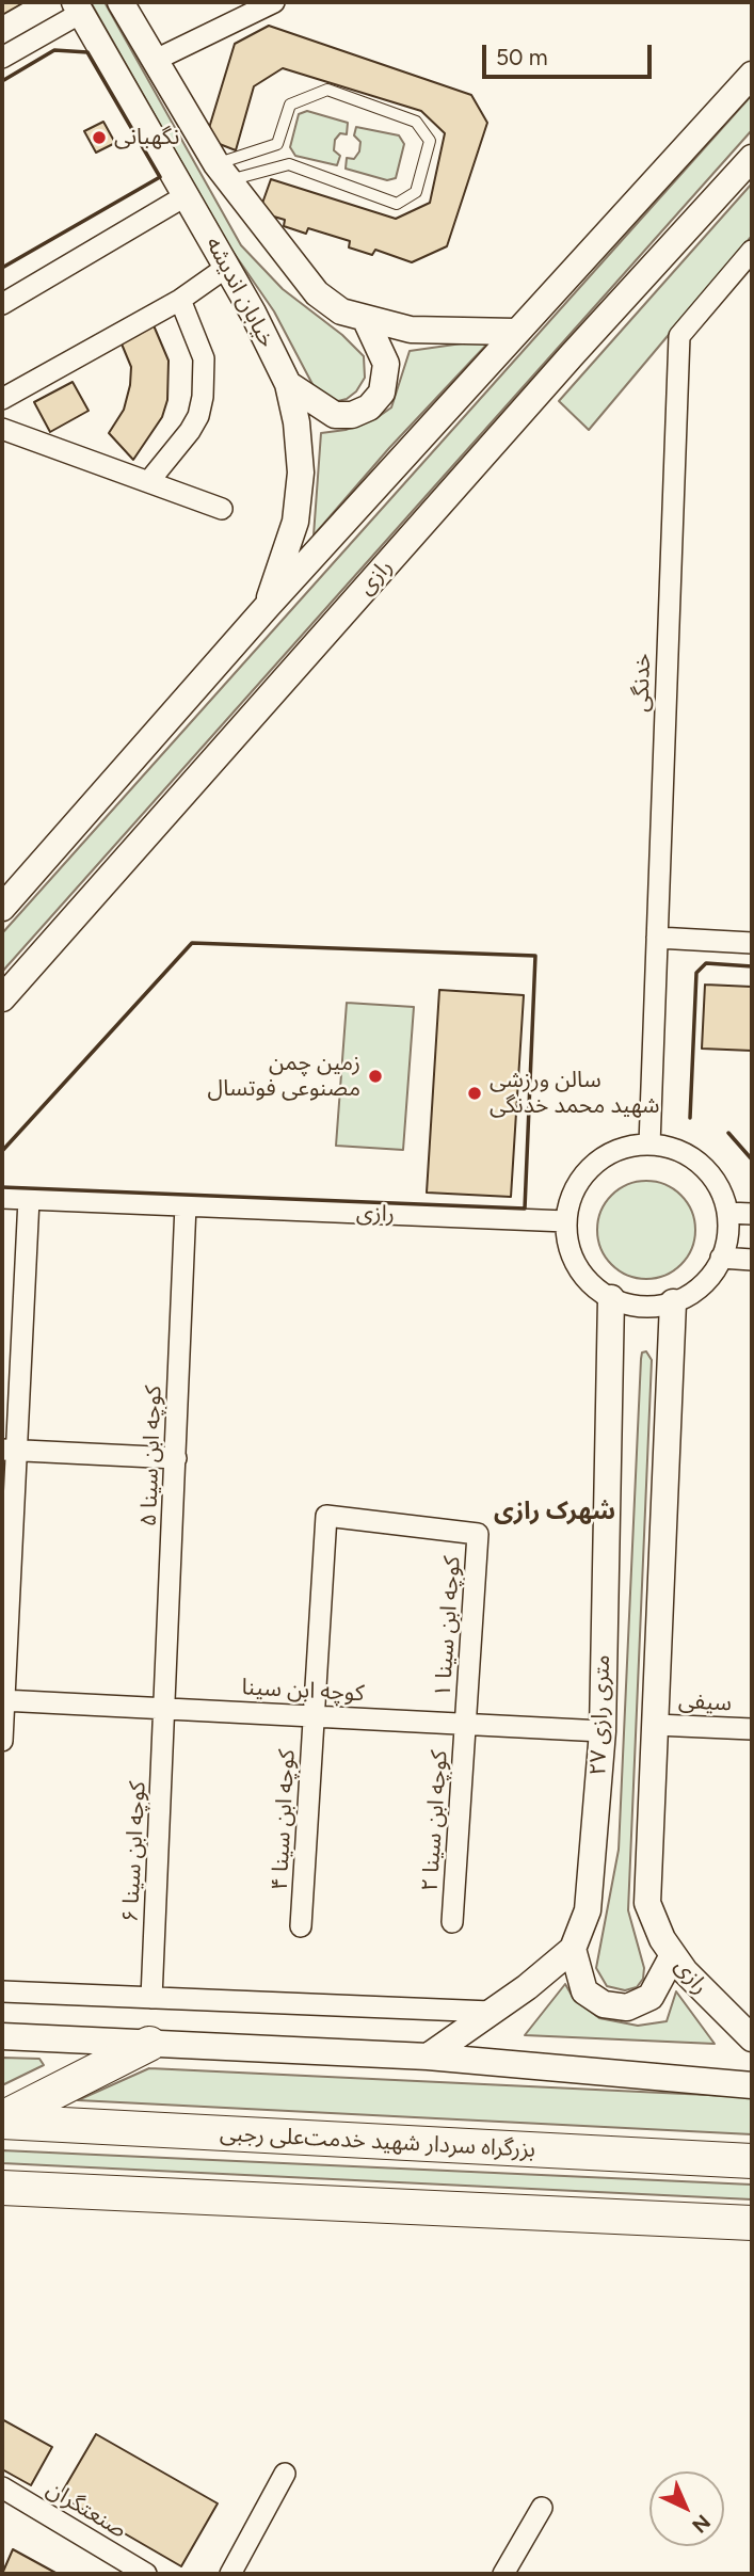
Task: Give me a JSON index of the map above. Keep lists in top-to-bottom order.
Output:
{
  "streets": {
    "highway": ["بزرگراه سردار شهید خدمت‌علی رجبی"],
    "street": [
      "خیابان اندیشه",
      "رازی",
      "خدنگی",
      "کوچه ابن سینا ۵",
      "کوچه ابن سینا ۱",
      "کوچه ابن سینا",
      "سیفی",
      "۲۷ متری رازی",
      "کوچه ابن سینا ۴",
      "کوچه ابن سینا ۲",
      "کوچه ابن سینا ۶",
      "صنعتگران"
    ]
  },
  "crossings": [
    ["رازی", "خدنگی"],
    ["رازی", "کوچه ابن سینا ۵"],
    ["رازی", "سیفی"],
    ["رازی", "۲۷ متری رازی"],
    ["خدنگی", "۲۷ متری رازی"],
    ["کوچه ابن سینا ۵", "کوچه ابن سینا"],
    ["کوچه ابن سینا ۵", "کوچه ابن سینا ۶"],
    ["کوچه ابن سینا ۱", "کوچه ابن سینا"],
    ["کوچه ابن سینا ۱", "کوچه ابن سینا ۴"],
    ["کوچه ابن سینا ۱", "کوچه ابن سینا ۲"],
    ["کوچه ابن سینا", "۲۷ متری رازی"],
    ["کوچه ابن سینا", "کوچه ابن سینا ۴"],
    ["کوچه ابن سینا", "کوچه ابن سینا ۲"],
    ["کوچه ابن سینا", "کوچه ابن سینا ۶"]
  ],
  "districts": ["شهرک رازی"],
  "places": ["نگهبانی", "زمین چمن مصنوعی فوتسال", "سالن ورزشی شهید محمد خدنگی"],
  "scale_bar": "50 m",
  "north": "bottom right"
}
